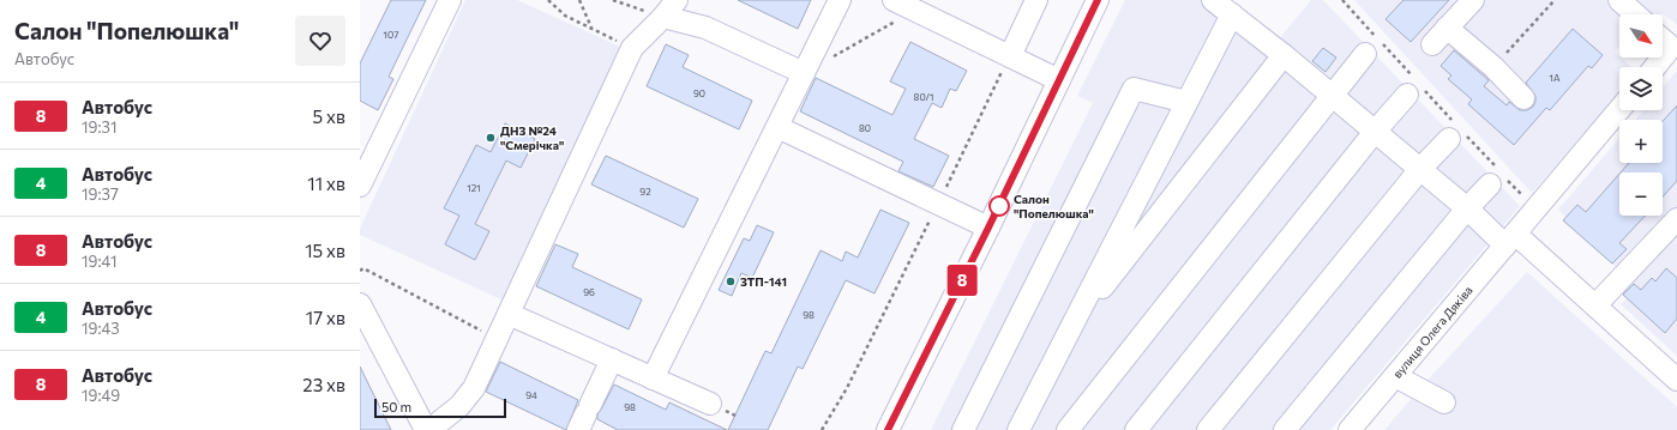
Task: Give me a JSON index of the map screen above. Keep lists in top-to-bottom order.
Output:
{
  "streets": {
    "street": ["вулиця Олега Дяківа"]
  },
  "places": ["ДНЗ №24 \"Смерічка\"", "Салон \"Попелюшка\"", "ЗТП-141"],
  "lines": ["bus line 8"],
  "house_numbers": [
    "107",
    "1А",
    "90",
    "80/1",
    "80",
    "121",
    "92",
    "96",
    "98",
    "94",
    "98"
  ],
  "scale_bar": "50 m",
  "north": "bottom right",
  "page": {
    "heading": ["Салон \"Попелюшка\"", "Автобус"],
    "on_map": "8",
    "map_buttons": ["+", "−"],
    "list": [
      {
        "mark": "8",
        "name": "Автобус",
        "note": "19:31",
        "value": "5 хв"
      },
      {
        "mark": "4",
        "name": "Автобус",
        "note": "19:37",
        "value": "11 хв"
      },
      {
        "mark": "8",
        "name": "Автобус",
        "note": "19:41",
        "value": "15 хв"
      },
      {
        "mark": "4",
        "name": "Автобус",
        "note": "19:43",
        "value": "17 хв"
      },
      {
        "mark": "8",
        "name": "Автобус",
        "note": "19:49",
        "value": "23 хв"
      }
    ],
    "scale": "50 m"
  }
}
